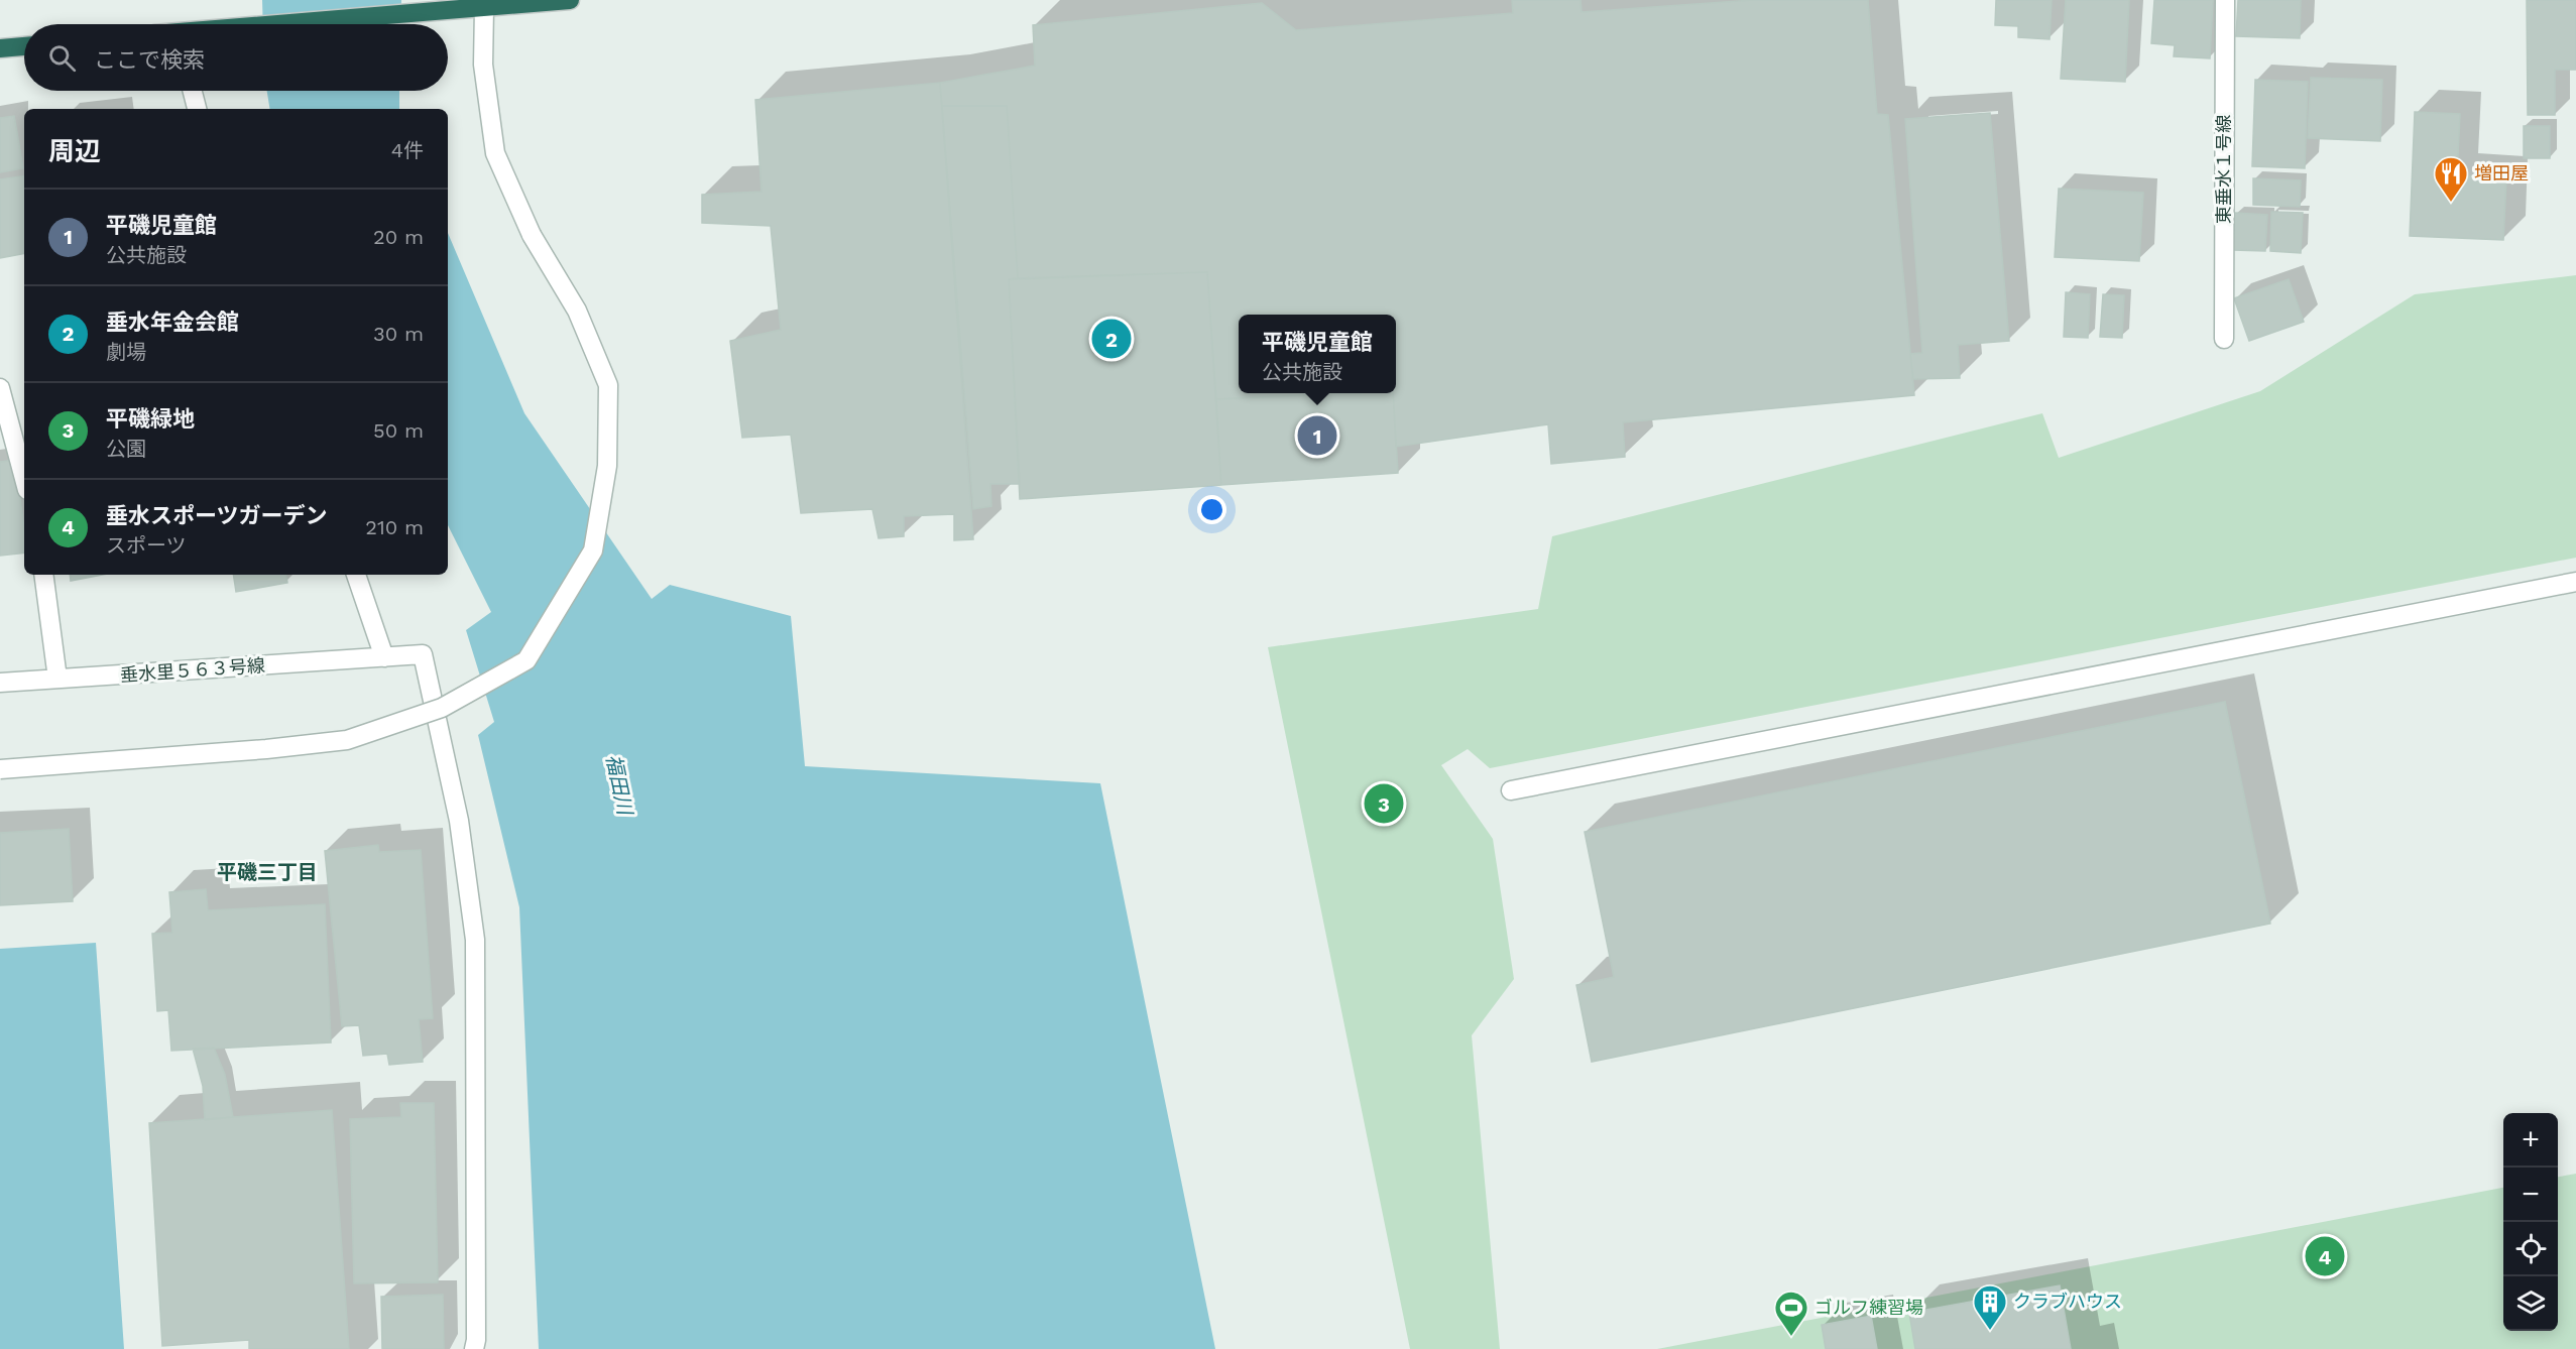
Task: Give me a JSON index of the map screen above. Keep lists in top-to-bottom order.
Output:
{
  "streets": {
    "street": ["東垂水１号線", "垂水里５６３号線"]
  },
  "districts": ["平磯三丁目"],
  "water": ["福田川"],
  "places": {
    "restaurant": ["増田屋"],
    "building": ["クラブハウス"],
    "sports": ["ゴルフ練習場"]
  },
  "page": {
    "search": "ここで検索",
    "heading": ["周辺", "4件"],
    "list": [
      {
        "mark": "1",
        "name": "平磯児童館",
        "note": "公共施設",
        "value": "20 m"
      },
      {
        "mark": "2",
        "name": "垂水年金会館",
        "note": "劇場",
        "value": "30 m"
      },
      {
        "mark": "3",
        "name": "平磯緑地",
        "note": "公園",
        "value": "50 m"
      },
      {
        "mark": "4",
        "name": "垂水スポーツガーデン",
        "note": "スポーツ",
        "value": "210 m"
      }
    ],
    "popup": ["平磯児童館", "公共施設"],
    "pins": [
      "2",
      "1",
      "3",
      "4"
    ],
    "map_buttons": ["+", "−"]
  }
}
